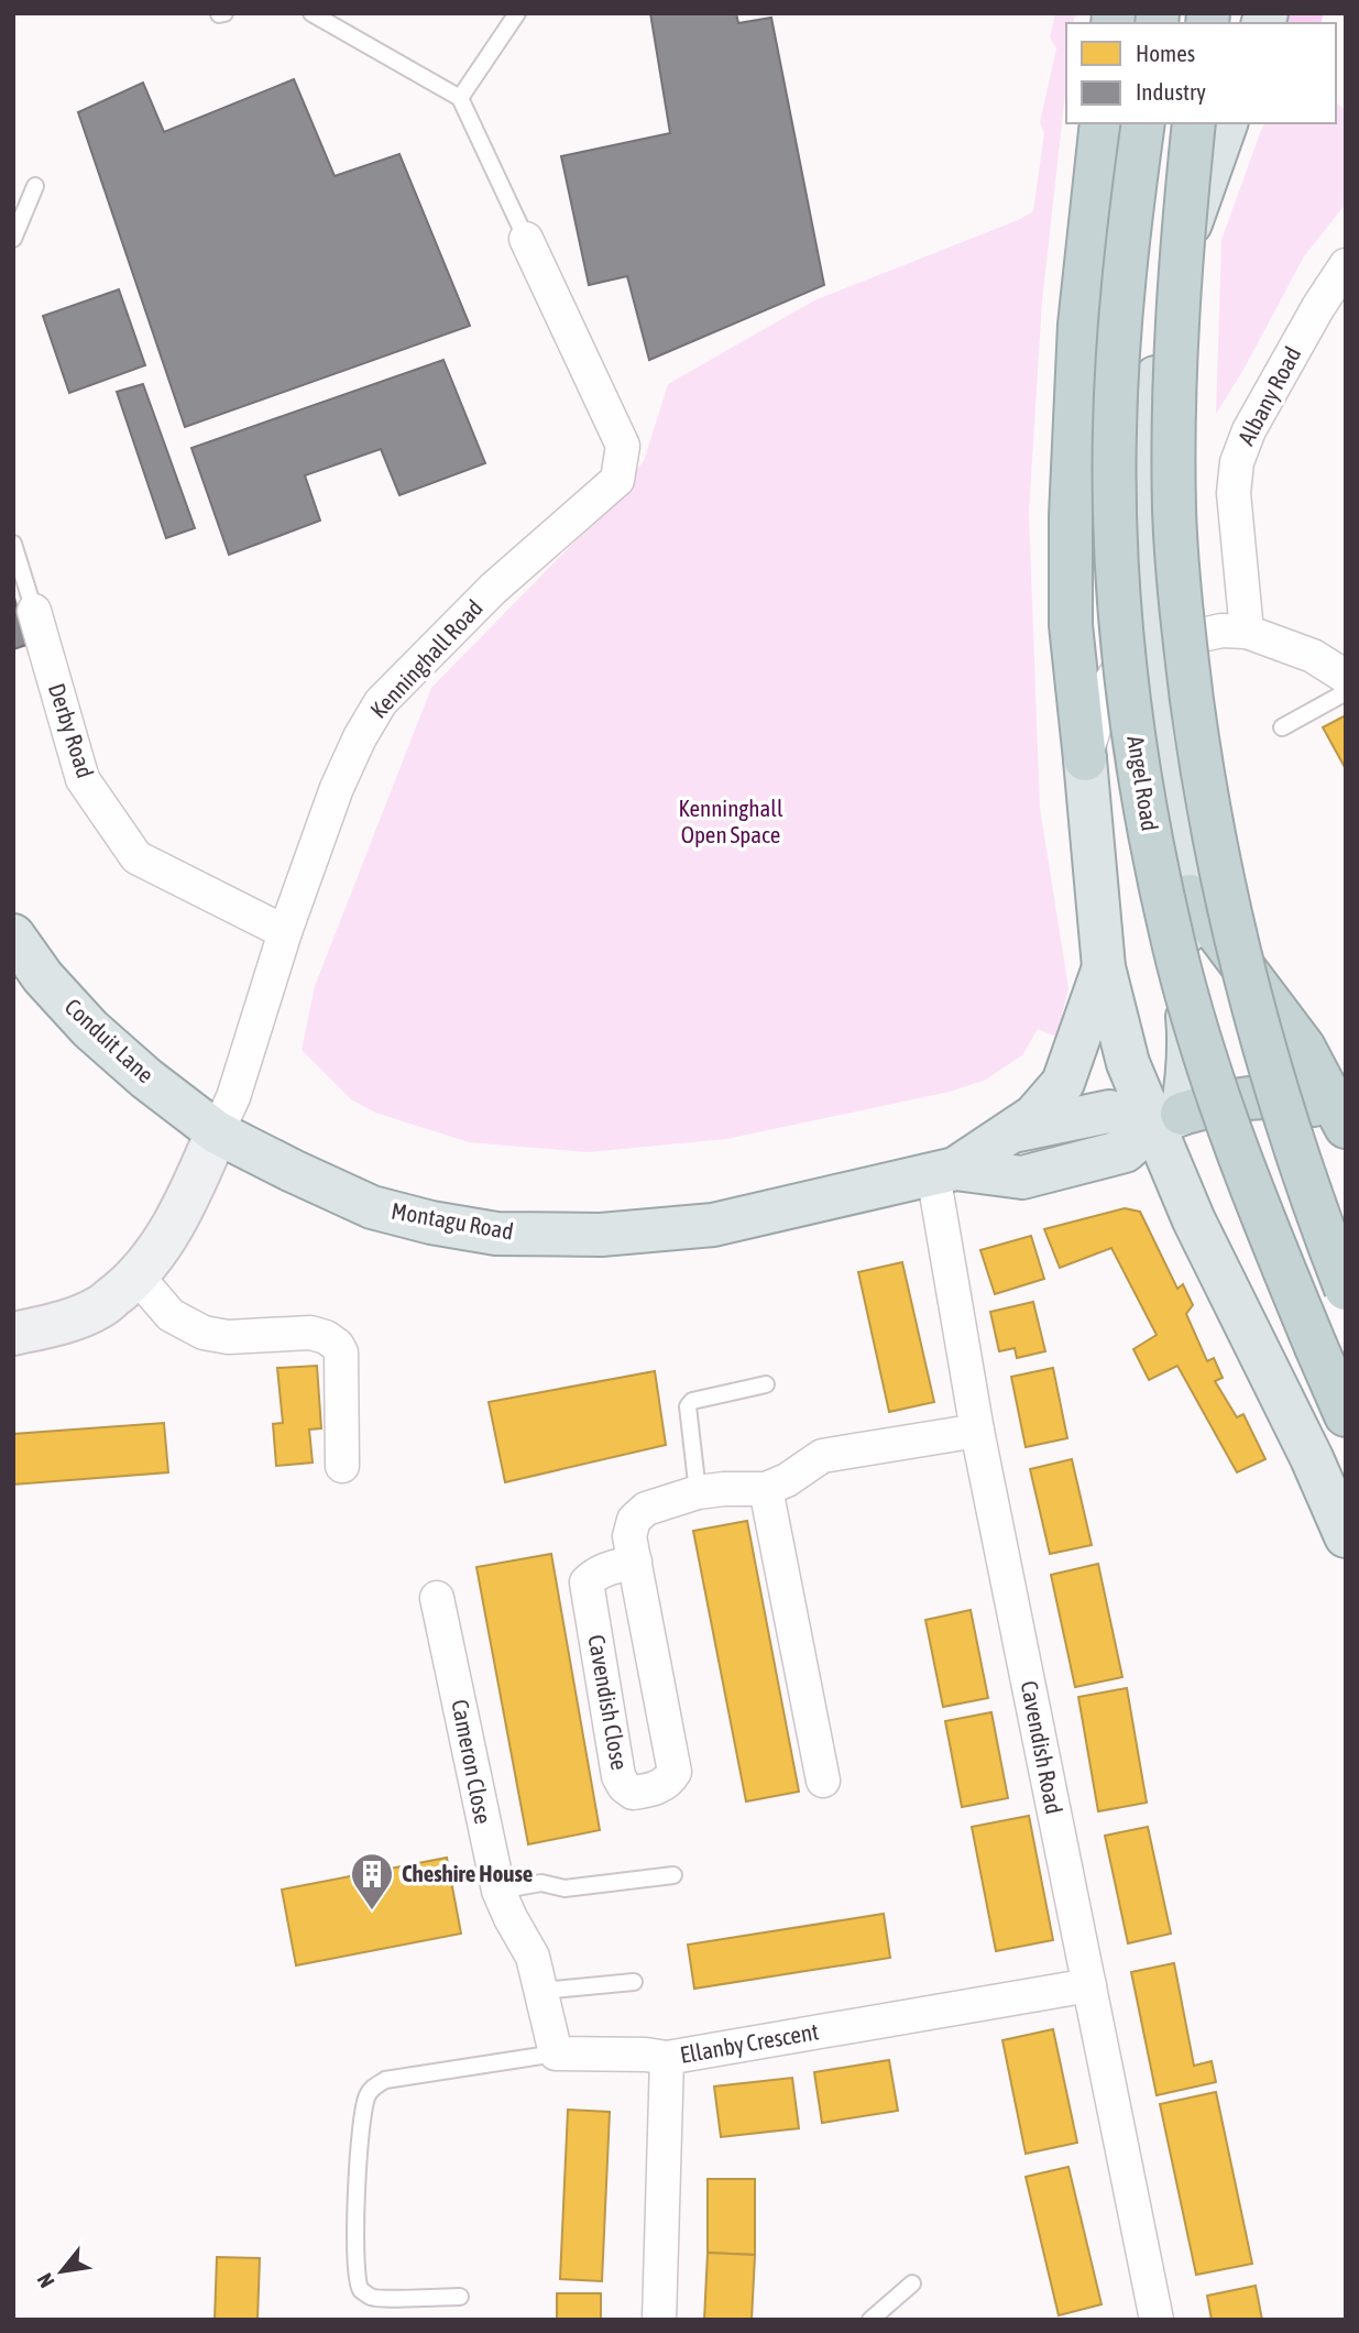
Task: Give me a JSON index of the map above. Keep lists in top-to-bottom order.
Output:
{
  "streets": {
    "highway": ["Angel Road"],
    "main road": ["Conduit Lane", "Montagu Road"],
    "street": [
      "Albany Road",
      "Kenninghall Road",
      "Derby Road",
      "Cavendish Close",
      "Cavendish Road",
      "Cameron Close",
      "Ellanby Crescent"
    ]
  },
  "crossings": [
    ["Kenninghall Road", "Derby Road"],
    ["Kenninghall Road", "Conduit Lane"],
    ["Kenninghall Road", "Montagu Road"],
    ["Angel Road", "Montagu Road"],
    ["Conduit Lane", "Montagu Road"],
    ["Montagu Road", "Cavendish Road"],
    ["Cavendish Close", "Cavendish Road"],
    ["Cavendish Road", "Ellanby Crescent"]
  ],
  "parks": ["Kenninghall Open Space"],
  "places": {
    "building": ["Cheshire House"]
  },
  "legend": ["Homes", "Industry"],
  "north": "bottom left"
}
